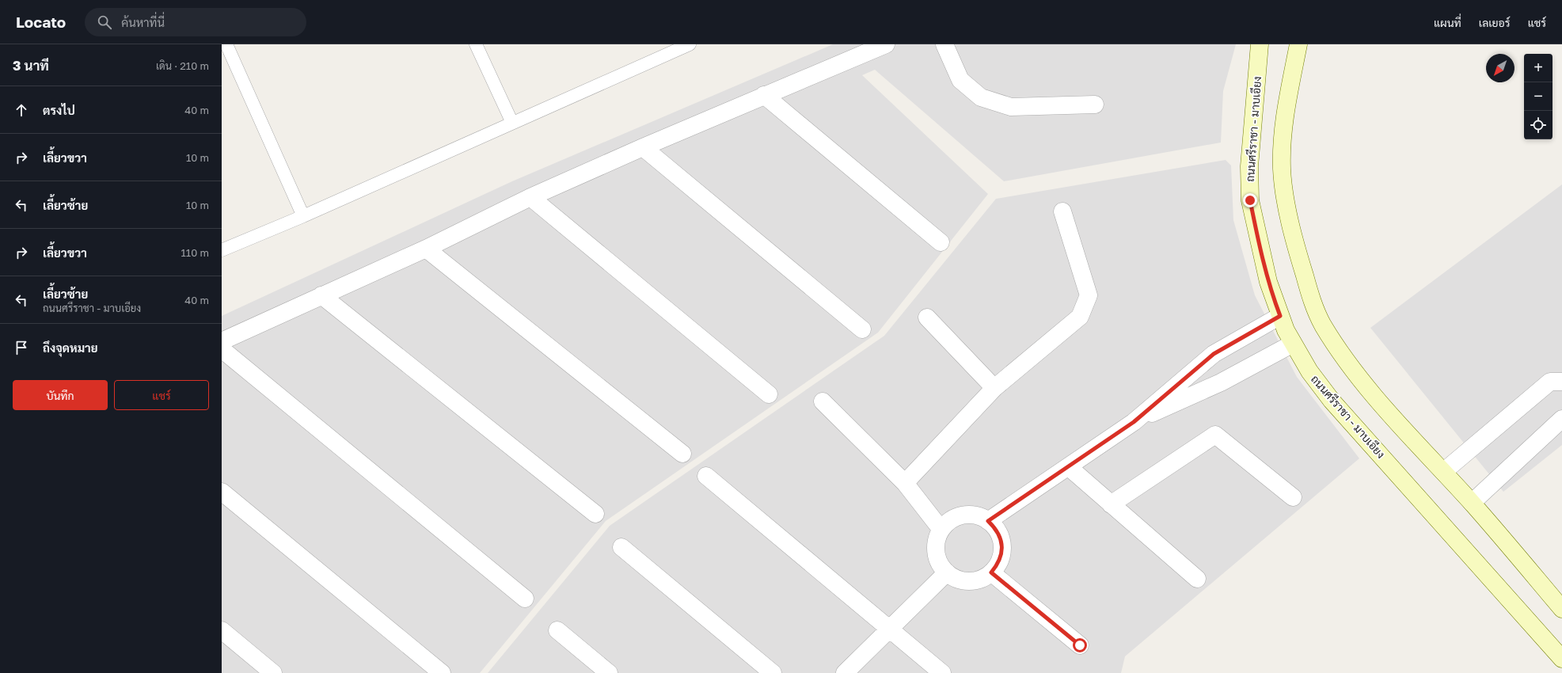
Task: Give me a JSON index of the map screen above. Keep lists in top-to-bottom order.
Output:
{
  "streets": {
    "main road": ["ถนนศรีราชา - มาบเอียง"]
  },
  "north": "bottom left",
  "page": {
    "header": "Locato",
    "search": "ค้นหาที่นี่",
    "nav": ["แผนที่", "เลเยอร์", "แชร์"],
    "heading": ["3 นาที", "เดิน · 210 m"],
    "map_buttons": ["+", "−"],
    "list": [
      ["ตรงไป", "40 m"],
      ["เลี้ยวขวา", "10 m"],
      ["เลี้ยวซ้าย", "10 m"],
      ["เลี้ยวขวา", "110 m"],
      ["เลี้ยวซ้าย", "ถนนศรีราชา - มาบเอียง", "40 m"],
      "ถึงจุดหมาย"
    ],
    "buttons": ["บันทึก", "แชร์"]
  }
}
